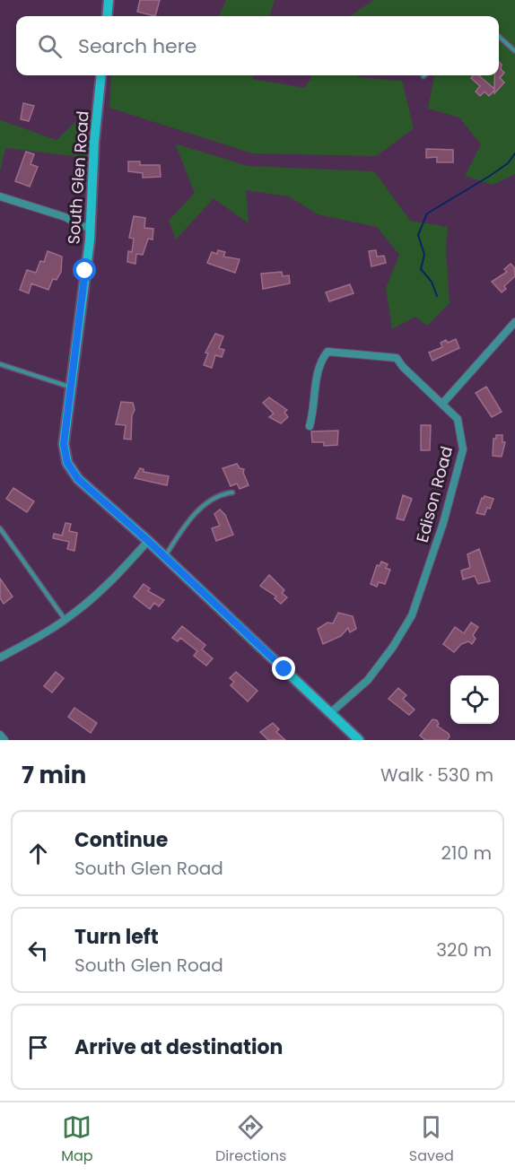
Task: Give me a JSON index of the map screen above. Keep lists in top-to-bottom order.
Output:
{
  "streets": {
    "main road": ["South Glen Road"],
    "street": ["Edison Road"]
  },
  "crossings": [
    ["South Glen Road", "Edison Road"]
  ],
  "page": {
    "search": "Search here",
    "heading": ["7 min", "Walk · 530 m"],
    "list": [
      ["Continue", "South Glen Road", "210 m"],
      ["Turn left", "South Glen Road", "320 m"],
      "Arrive at destination"
    ],
    "nav": ["Map", "Directions", "Saved"]
  }
}
